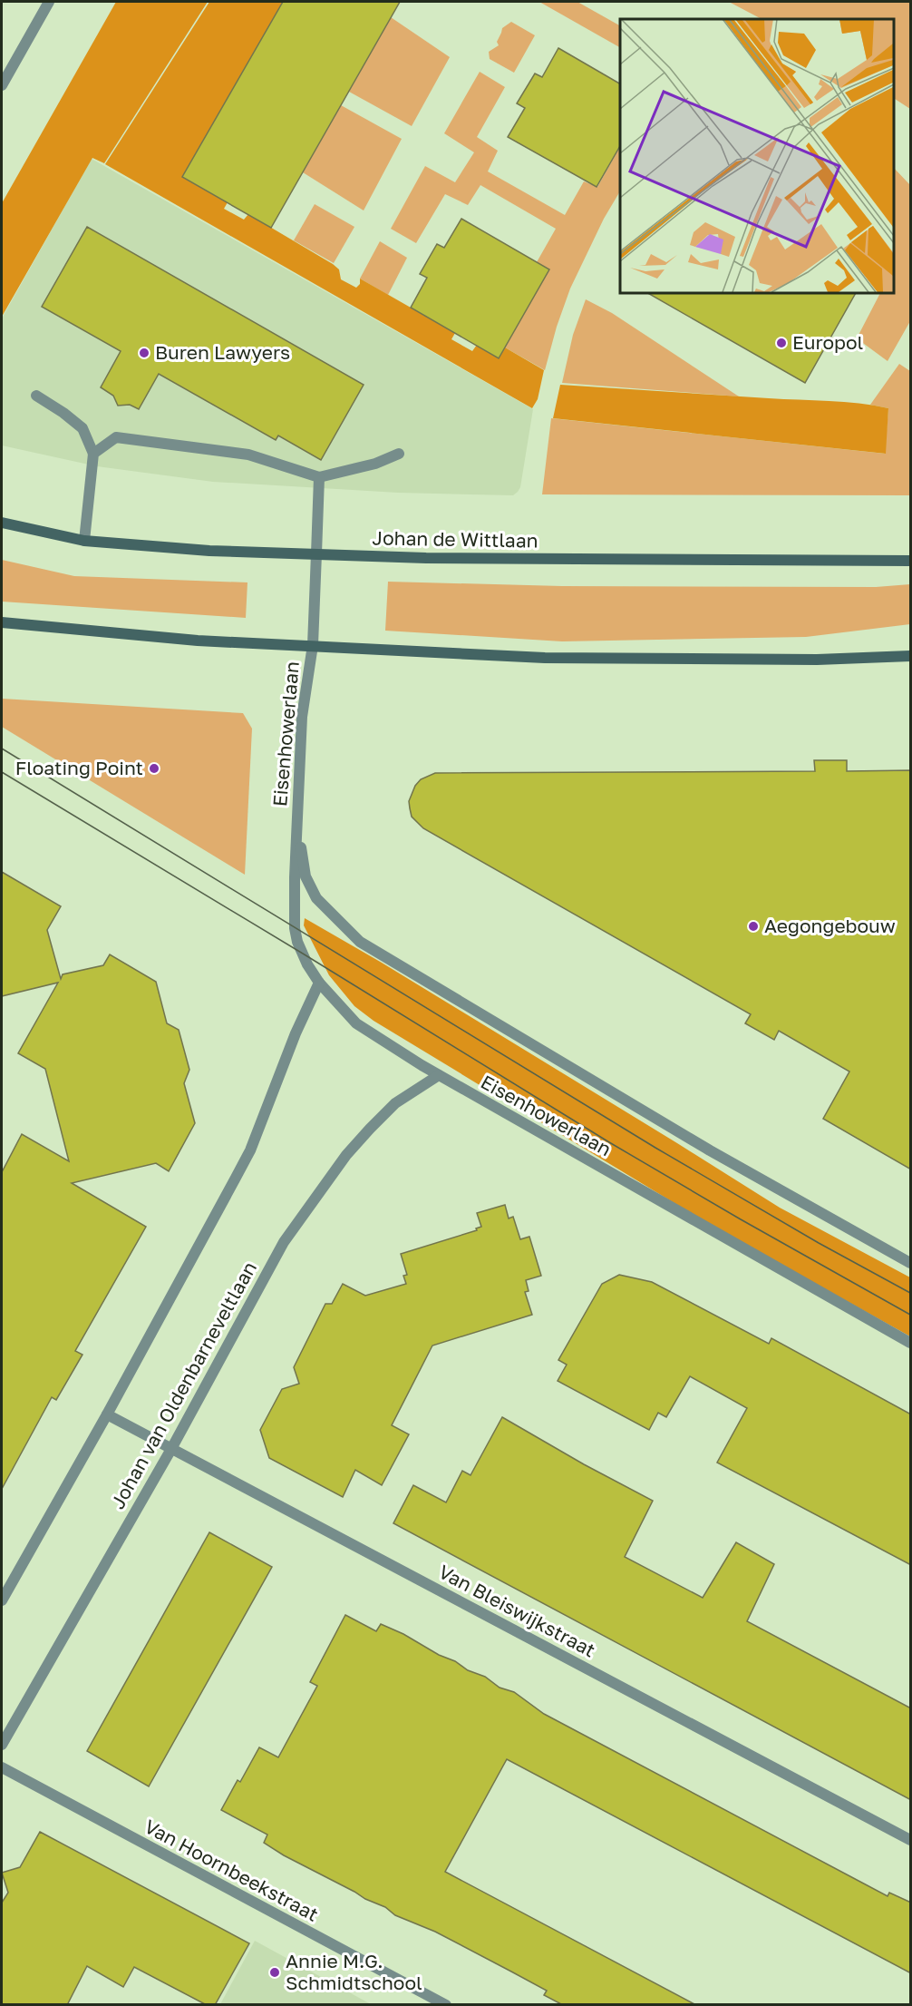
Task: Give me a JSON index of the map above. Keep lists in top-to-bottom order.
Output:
{
  "streets": {
    "main road": ["Johan de Wittlaan"],
    "street": [
      "Eisenhowerlaan",
      "Johan van Oldenbarneveltlaan",
      "Van Bleiswijkstraat",
      "Van Hoornbeekstraat"
    ]
  },
  "crossings": [
    ["Johan de Wittlaan", "Eisenhowerlaan"],
    ["Eisenhowerlaan", "Johan van Oldenbarneveltlaan"],
    ["Johan van Oldenbarneveltlaan", "Van Bleiswijkstraat"]
  ],
  "places": [
    "Europol",
    "Buren Lawyers",
    "Floating Point",
    "Aegongebouw",
    "Annie M.G. Schmidtschool"
  ]
}
